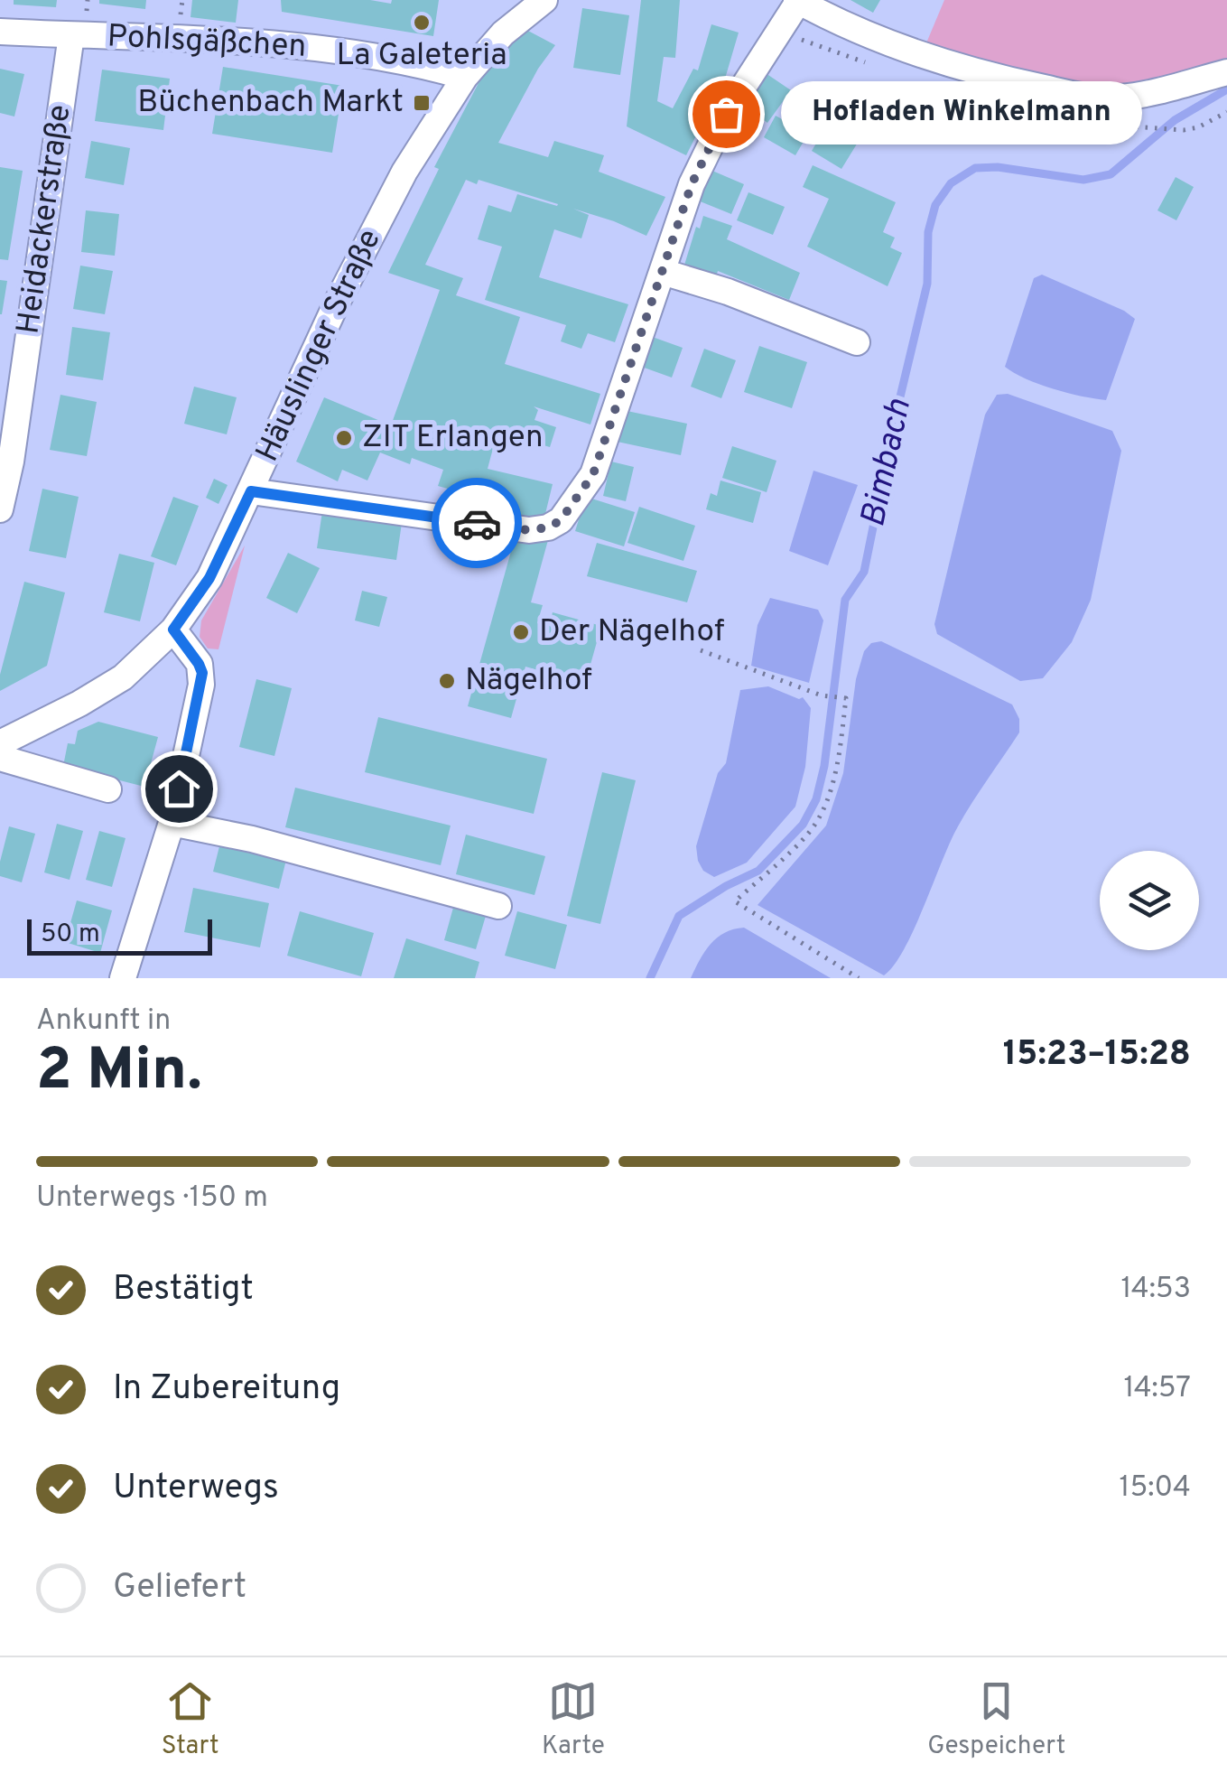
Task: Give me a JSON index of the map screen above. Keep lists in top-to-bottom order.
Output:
{
  "streets": {
    "street": ["Pohlsgäßchen", "Heidackerstraße", "Häuslinger Straße"]
  },
  "crossings": [
    ["Pohlsgäßchen", "Heidackerstraße"],
    ["Pohlsgäßchen", "Häuslinger Straße"]
  ],
  "water": ["Bimbach"],
  "places": {
    "other": [
      "La Galeteria",
      "Hofladen Winkelmann",
      "ZIT Erlangen",
      "Der Nägelhof",
      "Nägelhof"
    ],
    "transit": ["Büchenbach Markt"]
  },
  "scale_bar": "50 m",
  "page": {
    "bubble": "Hofladen Winkelmann",
    "scale": "50 m",
    "heading": ["2 Min.", "Ankunft in", "15:23–15:28"],
    "bar": "Unterwegs · 150 m",
    "list": [
      ["Bestätigt", "14:53"],
      ["In Zubereitung", "14:57"],
      ["Unterwegs", "15:04"],
      "Geliefert"
    ],
    "tabs": ["Start", "Karte", "Gespeichert"]
  }
}
